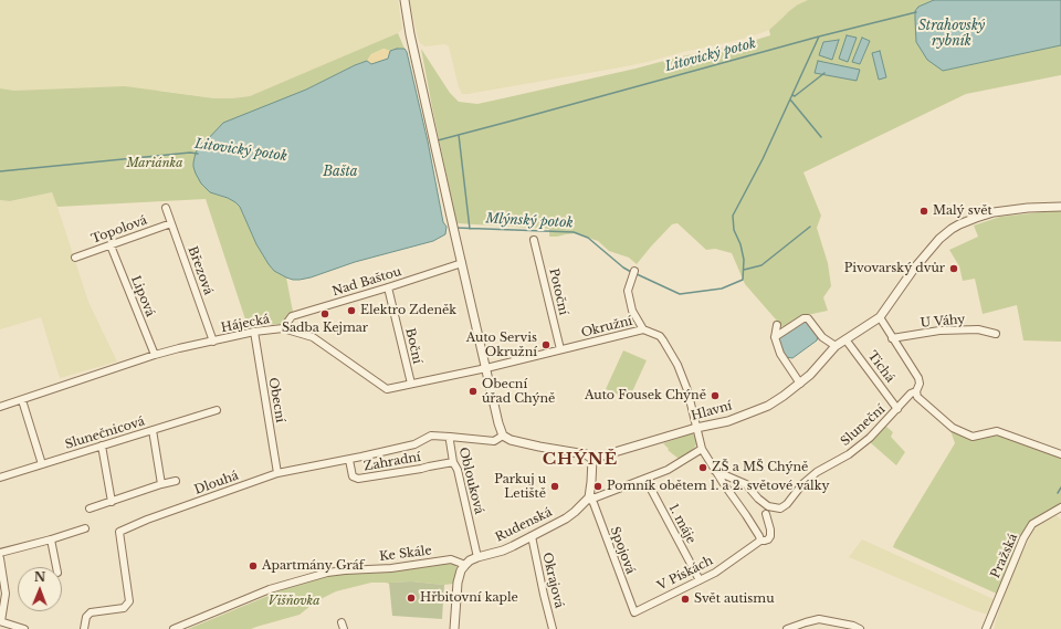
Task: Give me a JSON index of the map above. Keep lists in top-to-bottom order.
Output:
{
  "streets": {
    "street": [
      "Topolová",
      "Březová",
      "Nad Baštou",
      "Potoční",
      "Lipová",
      "U Váhy",
      "Hájecká",
      "Okružní",
      "Boční",
      "Tichá",
      "Obecní",
      "Hlavní",
      "Sluneční",
      "Slunečnicová",
      "Zahradní",
      "Oblouková",
      "Dlouhá",
      "1. máje",
      "Rudenská",
      "Spojová",
      "Ke Skále",
      "Pražská",
      "V Pískách",
      "Okrajová"
    ]
  },
  "crossings": [
    ["Topolová", "Březová"],
    ["Topolová", "Lipová"],
    ["Březová", "Hájecká"],
    ["Nad Baštou", "Hájecká"],
    ["Nad Baštou", "Boční"],
    ["Potoční", "Okružní"],
    ["Lipová", "Hájecká"],
    ["Hájecká", "Okružní"],
    ["Hájecká", "Boční"],
    ["Hájecká", "Obecní"],
    ["Okružní", "Hlavní"],
    ["Okružní", "Sluneční"],
    ["Okružní", "V Pískách"],
    ["Tichá", "Hlavní"],
    ["Tichá", "Sluneční"],
    ["Obecní", "Dlouhá"],
    ["Zahradní", "Oblouková"],
    ["Zahradní", "Dlouhá"],
    ["Oblouková", "Dlouhá"],
    ["Oblouková", "Rudenská"],
    ["1. máje", "V Pískách"],
    ["Rudenská", "Spojová"],
    ["Rudenská", "Ke Skále"],
    ["Rudenská", "Okrajová"],
    ["Spojová", "V Pískách"]
  ],
  "districts": ["CHÝNĚ"],
  "water": [
    "Strahovský rybník",
    "Litovický potok",
    "Bašta",
    "Mlýnský potok"
  ],
  "parks": ["Mariánka", "Višňovka"],
  "places": [
    "Malý svět",
    "Pivovarský dvůr",
    "Elektro Zdeněk",
    "Sadba Kejmar",
    "Auto Servis Okružní",
    "Obecní úřad Chýně",
    "Auto Fousek Chýně",
    "ZŠ a MŠ Chýně",
    "Parkuj u Letiště",
    "Pomník obětem 1. a 2. světové války",
    "Apartmány Gráf",
    "Hřbitovní kaple",
    "Svět autismu"
  ],
  "north": "top"
}
